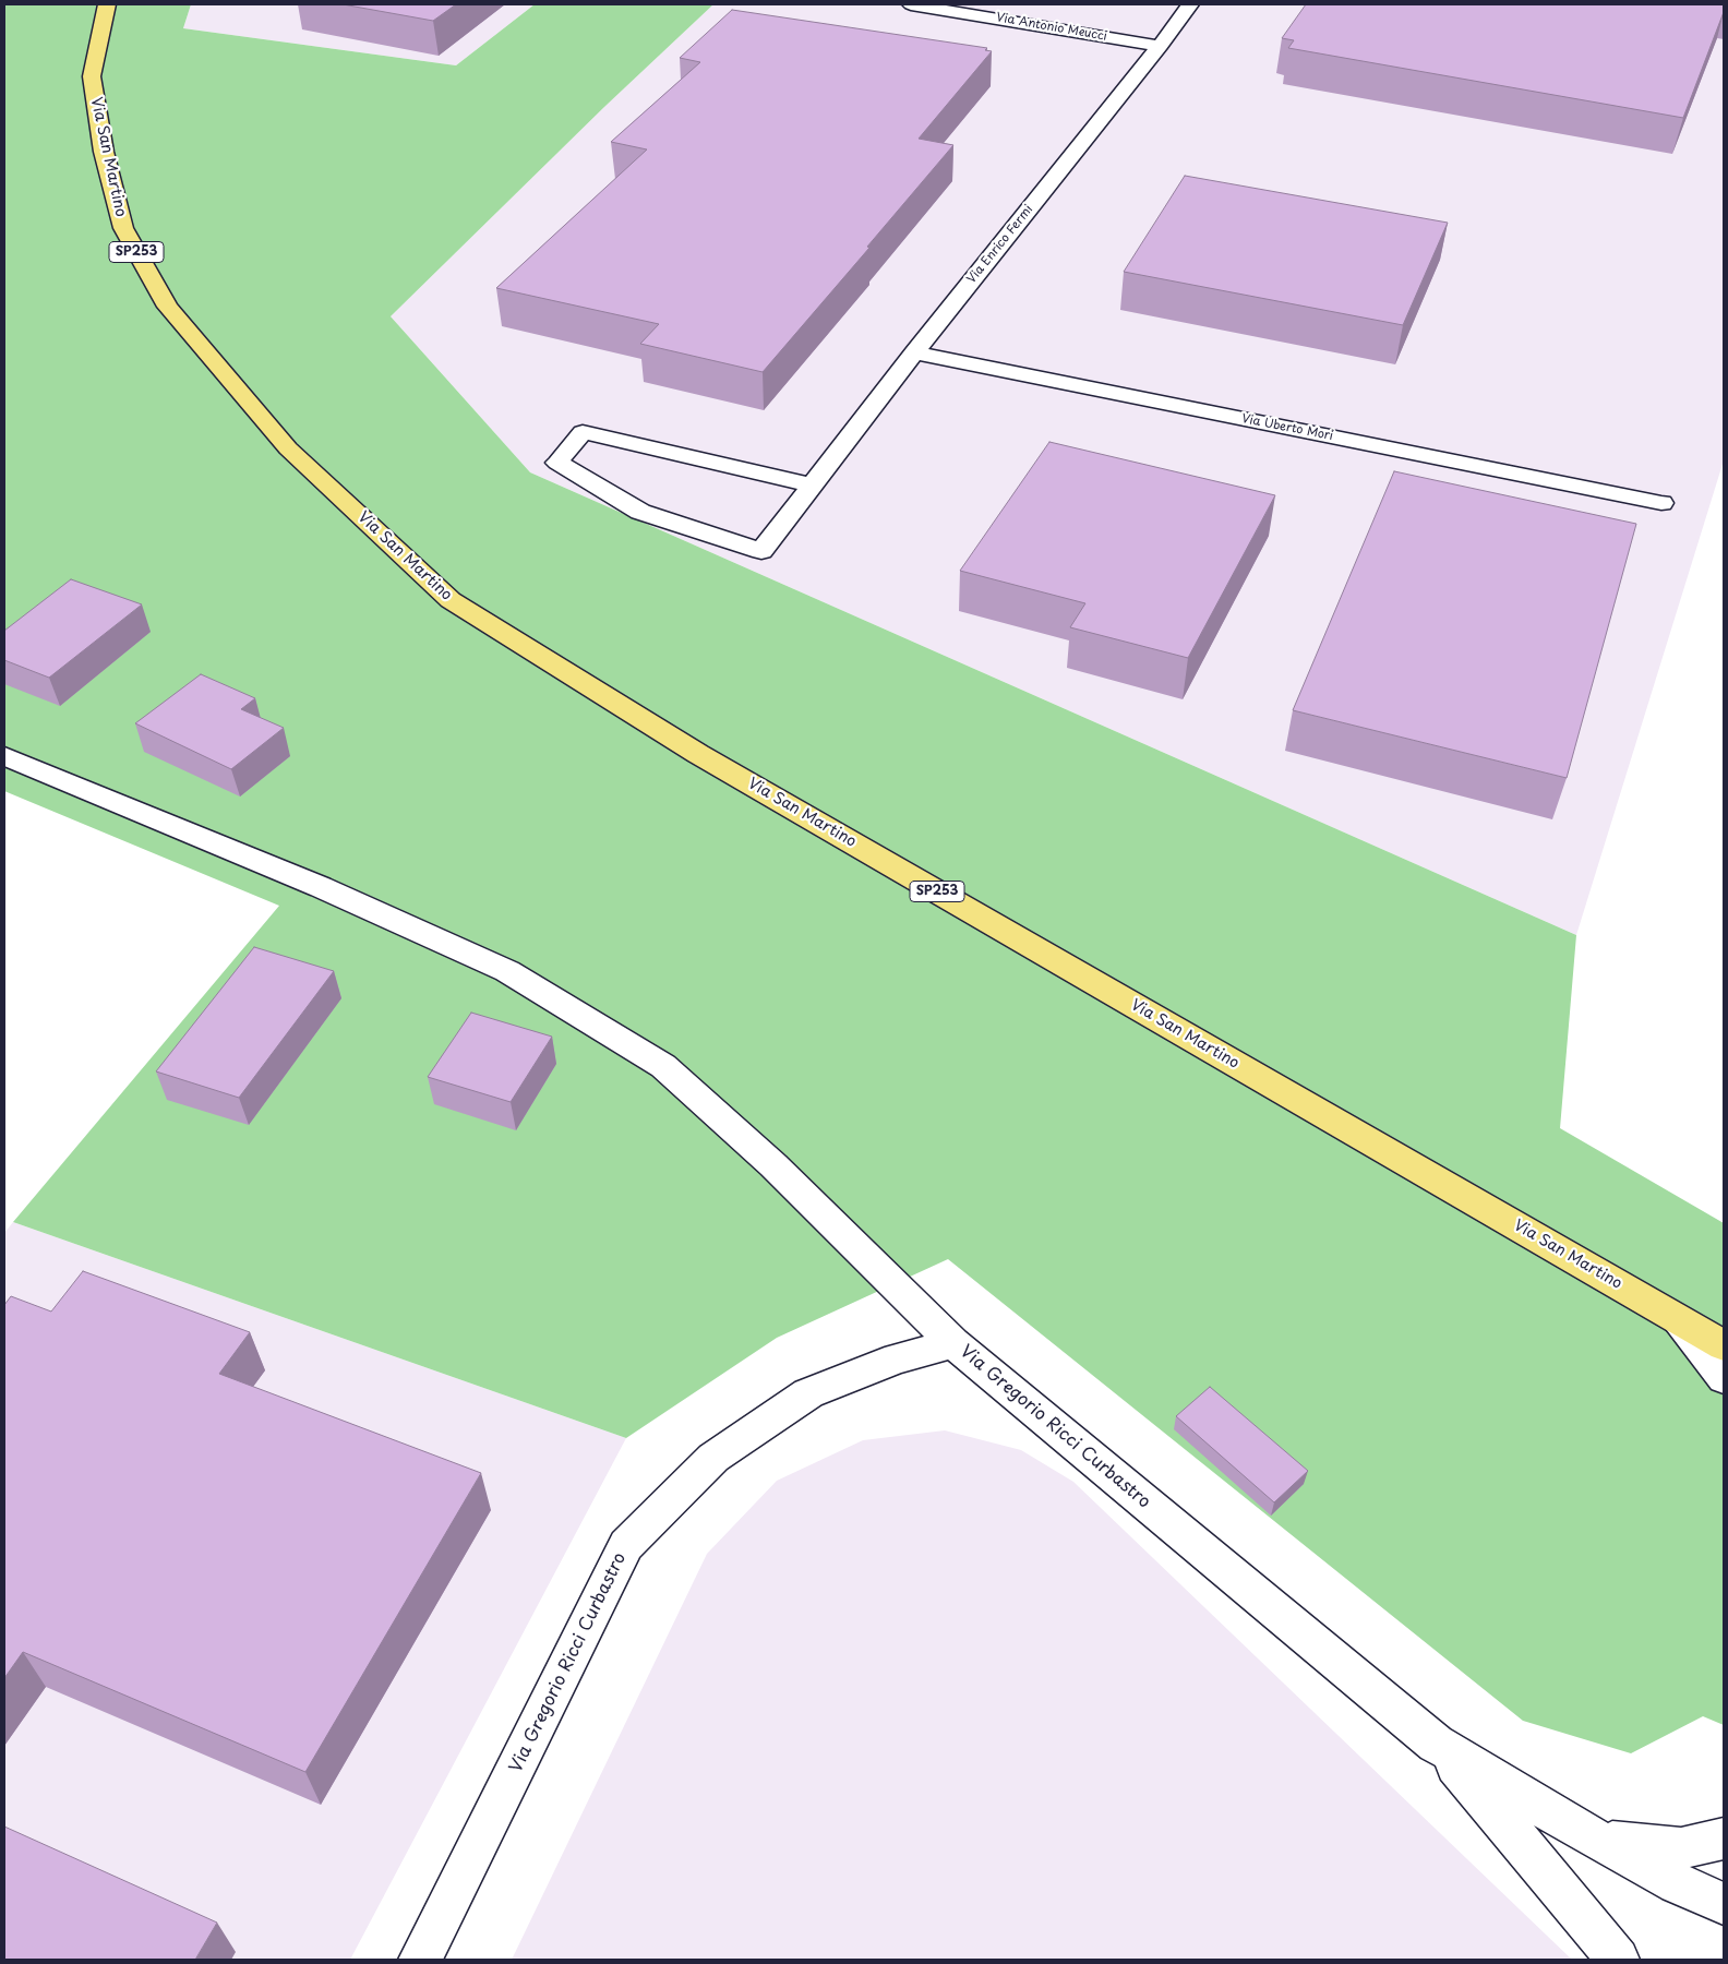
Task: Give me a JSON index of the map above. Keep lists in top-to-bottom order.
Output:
{
  "streets": {
    "main road": ["Via San Martino", "SP253"],
    "street": [
      "Via Antonio Meucci",
      "Via Enrico Fermi",
      "Via Uberto Mori",
      "Via Gregorio Ricci Curbastro"
    ]
  },
  "crossings": [
    ["Via Antonio Meucci", "Via Enrico Fermi"],
    ["Via Enrico Fermi", "Via Uberto Mori"]
  ]
}
